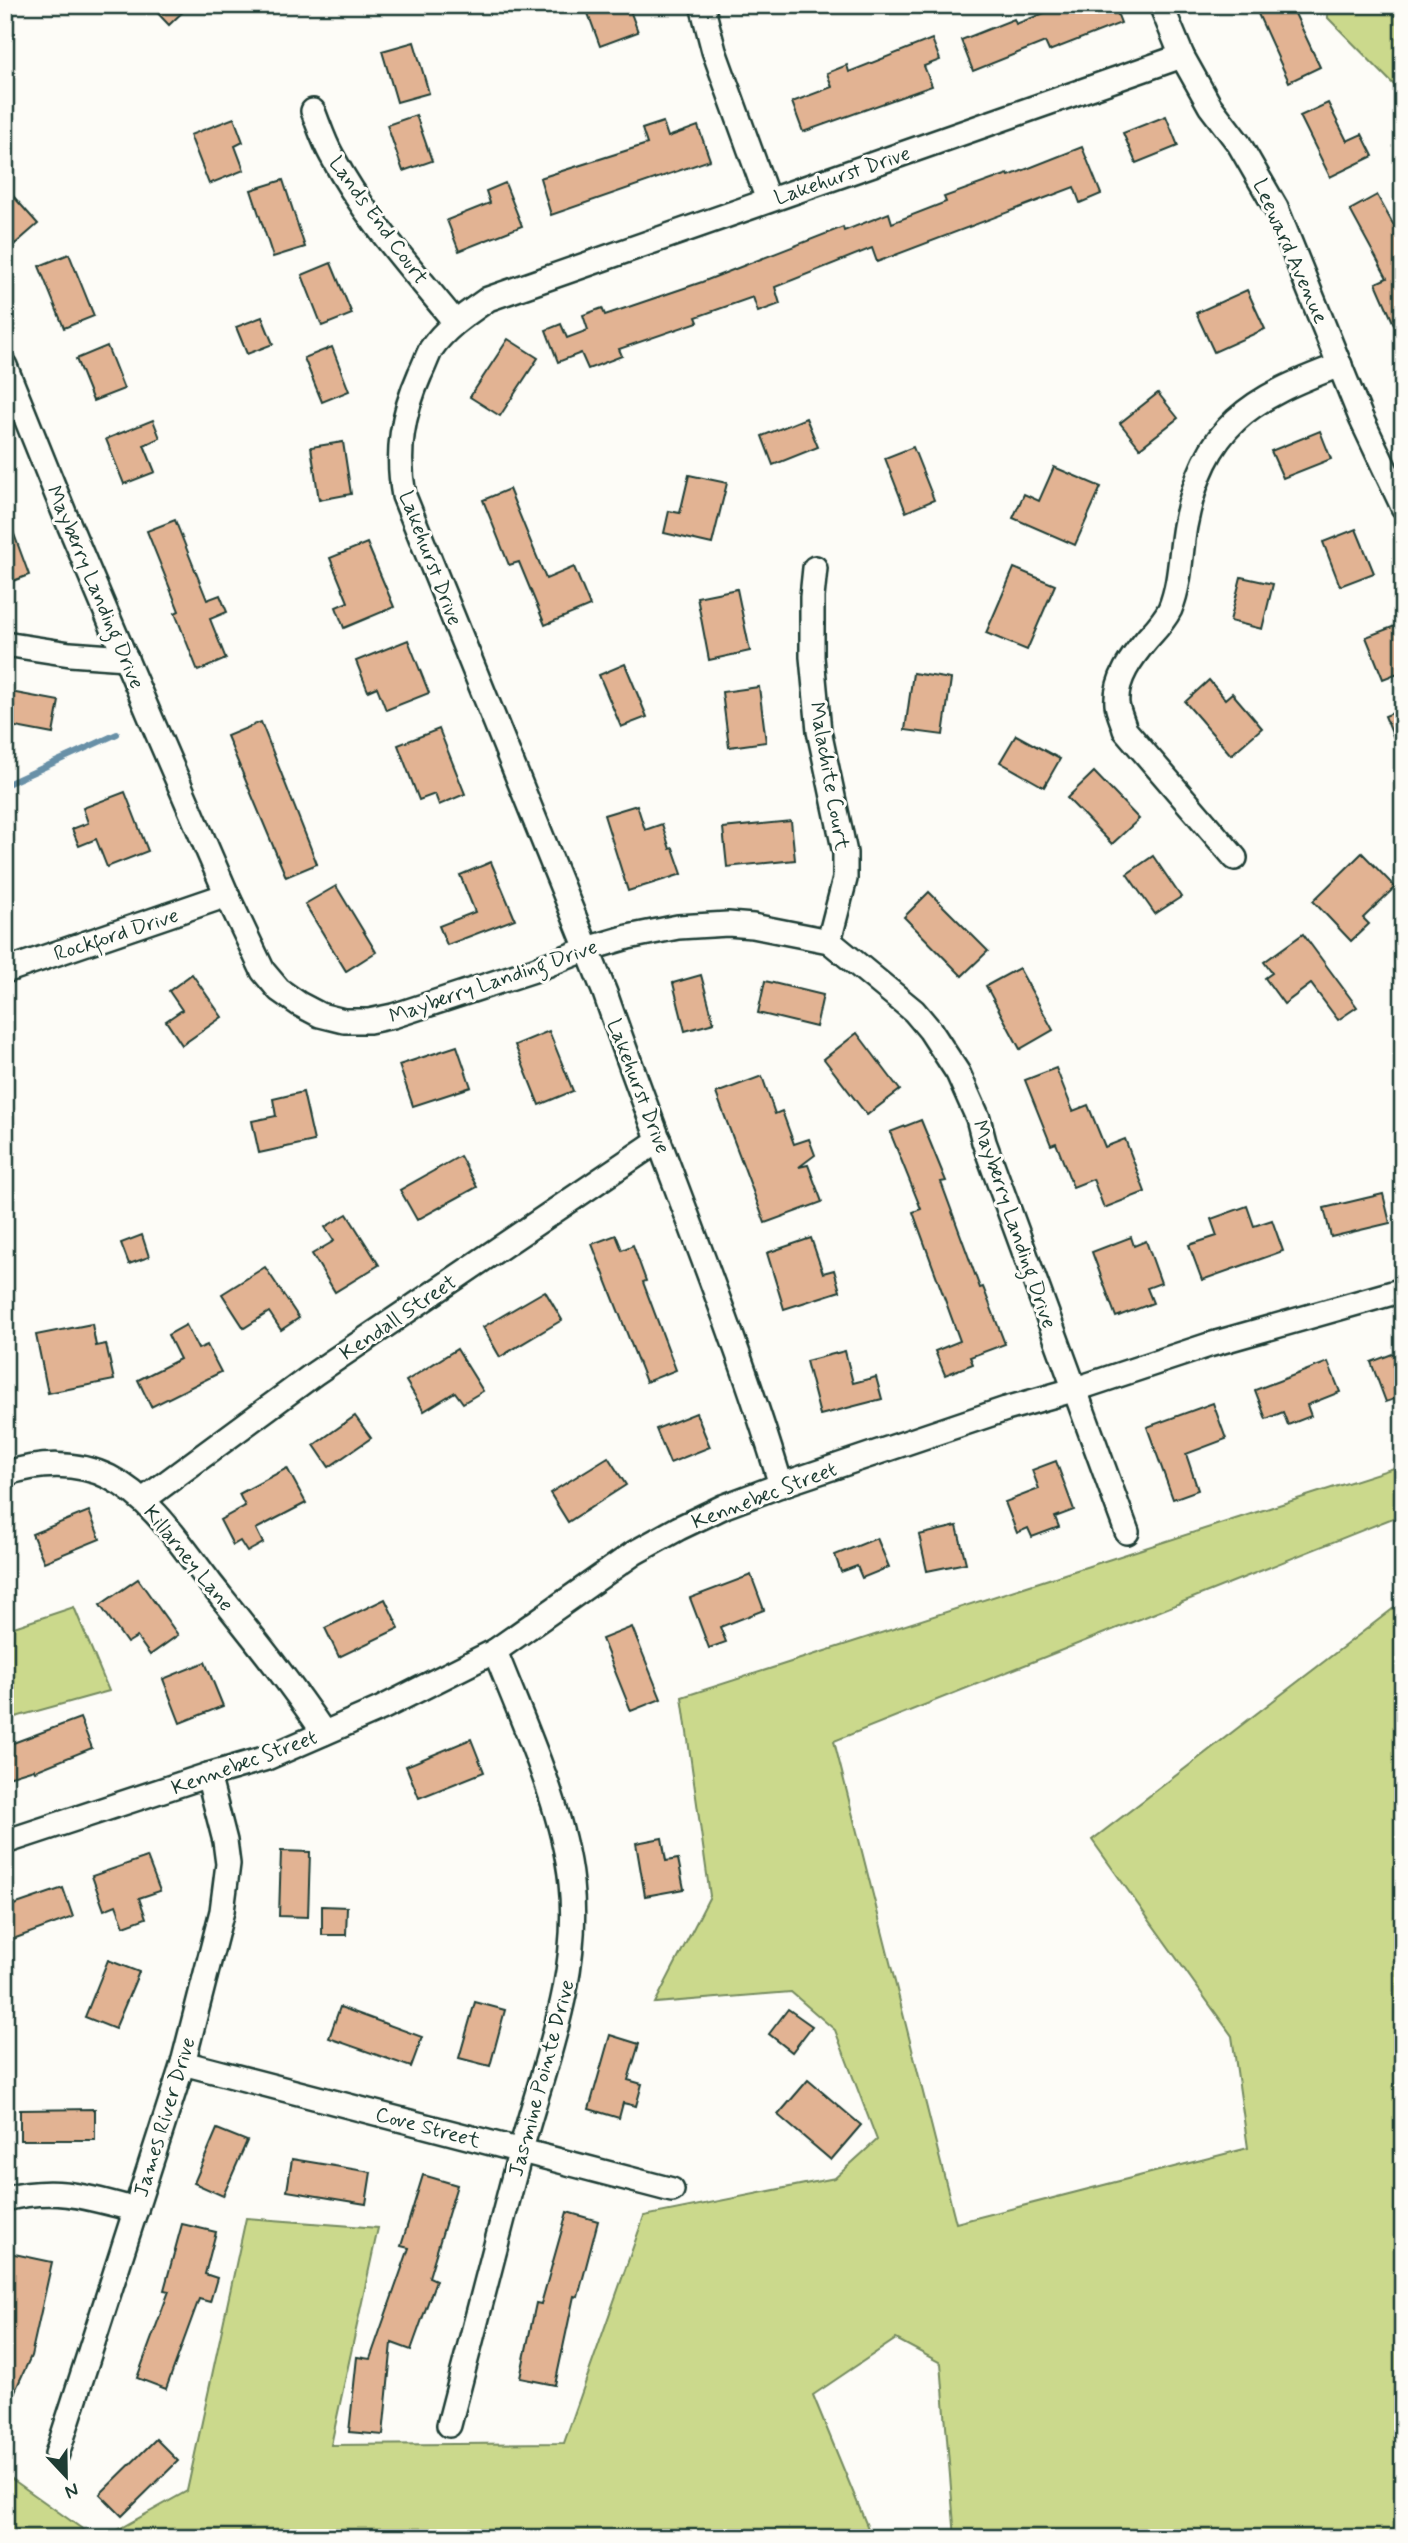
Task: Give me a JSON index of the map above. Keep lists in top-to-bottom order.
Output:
{
  "streets": {
    "street": [
      "Lakehurst Drive",
      "Lands End Court",
      "Leeward Avenue",
      "Mayberry Landing Drive",
      "Malachite Court",
      "Rockford Drive",
      "Kendall Street",
      "Kennebec Street",
      "Killarney Lane",
      "Jasmine Pointe Drive",
      "James River Drive",
      "Cove Street"
    ]
  },
  "crossings": [
    ["Lakehurst Drive", "Lands End Court"],
    ["Lakehurst Drive", "Leeward Avenue"],
    ["Lakehurst Drive", "Mayberry Landing Drive"],
    ["Lakehurst Drive", "Kendall Street"],
    ["Lakehurst Drive", "Kennebec Street"],
    ["Mayberry Landing Drive", "Malachite Court"],
    ["Mayberry Landing Drive", "Rockford Drive"],
    ["Mayberry Landing Drive", "Kennebec Street"],
    ["Kendall Street", "Killarney Lane"],
    ["Kennebec Street", "Killarney Lane"],
    ["Kennebec Street", "Jasmine Pointe Drive"],
    ["Kennebec Street", "James River Drive"],
    ["Jasmine Pointe Drive", "Cove Street"],
    ["James River Drive", "Cove Street"]
  ],
  "north": "bottom"
}
